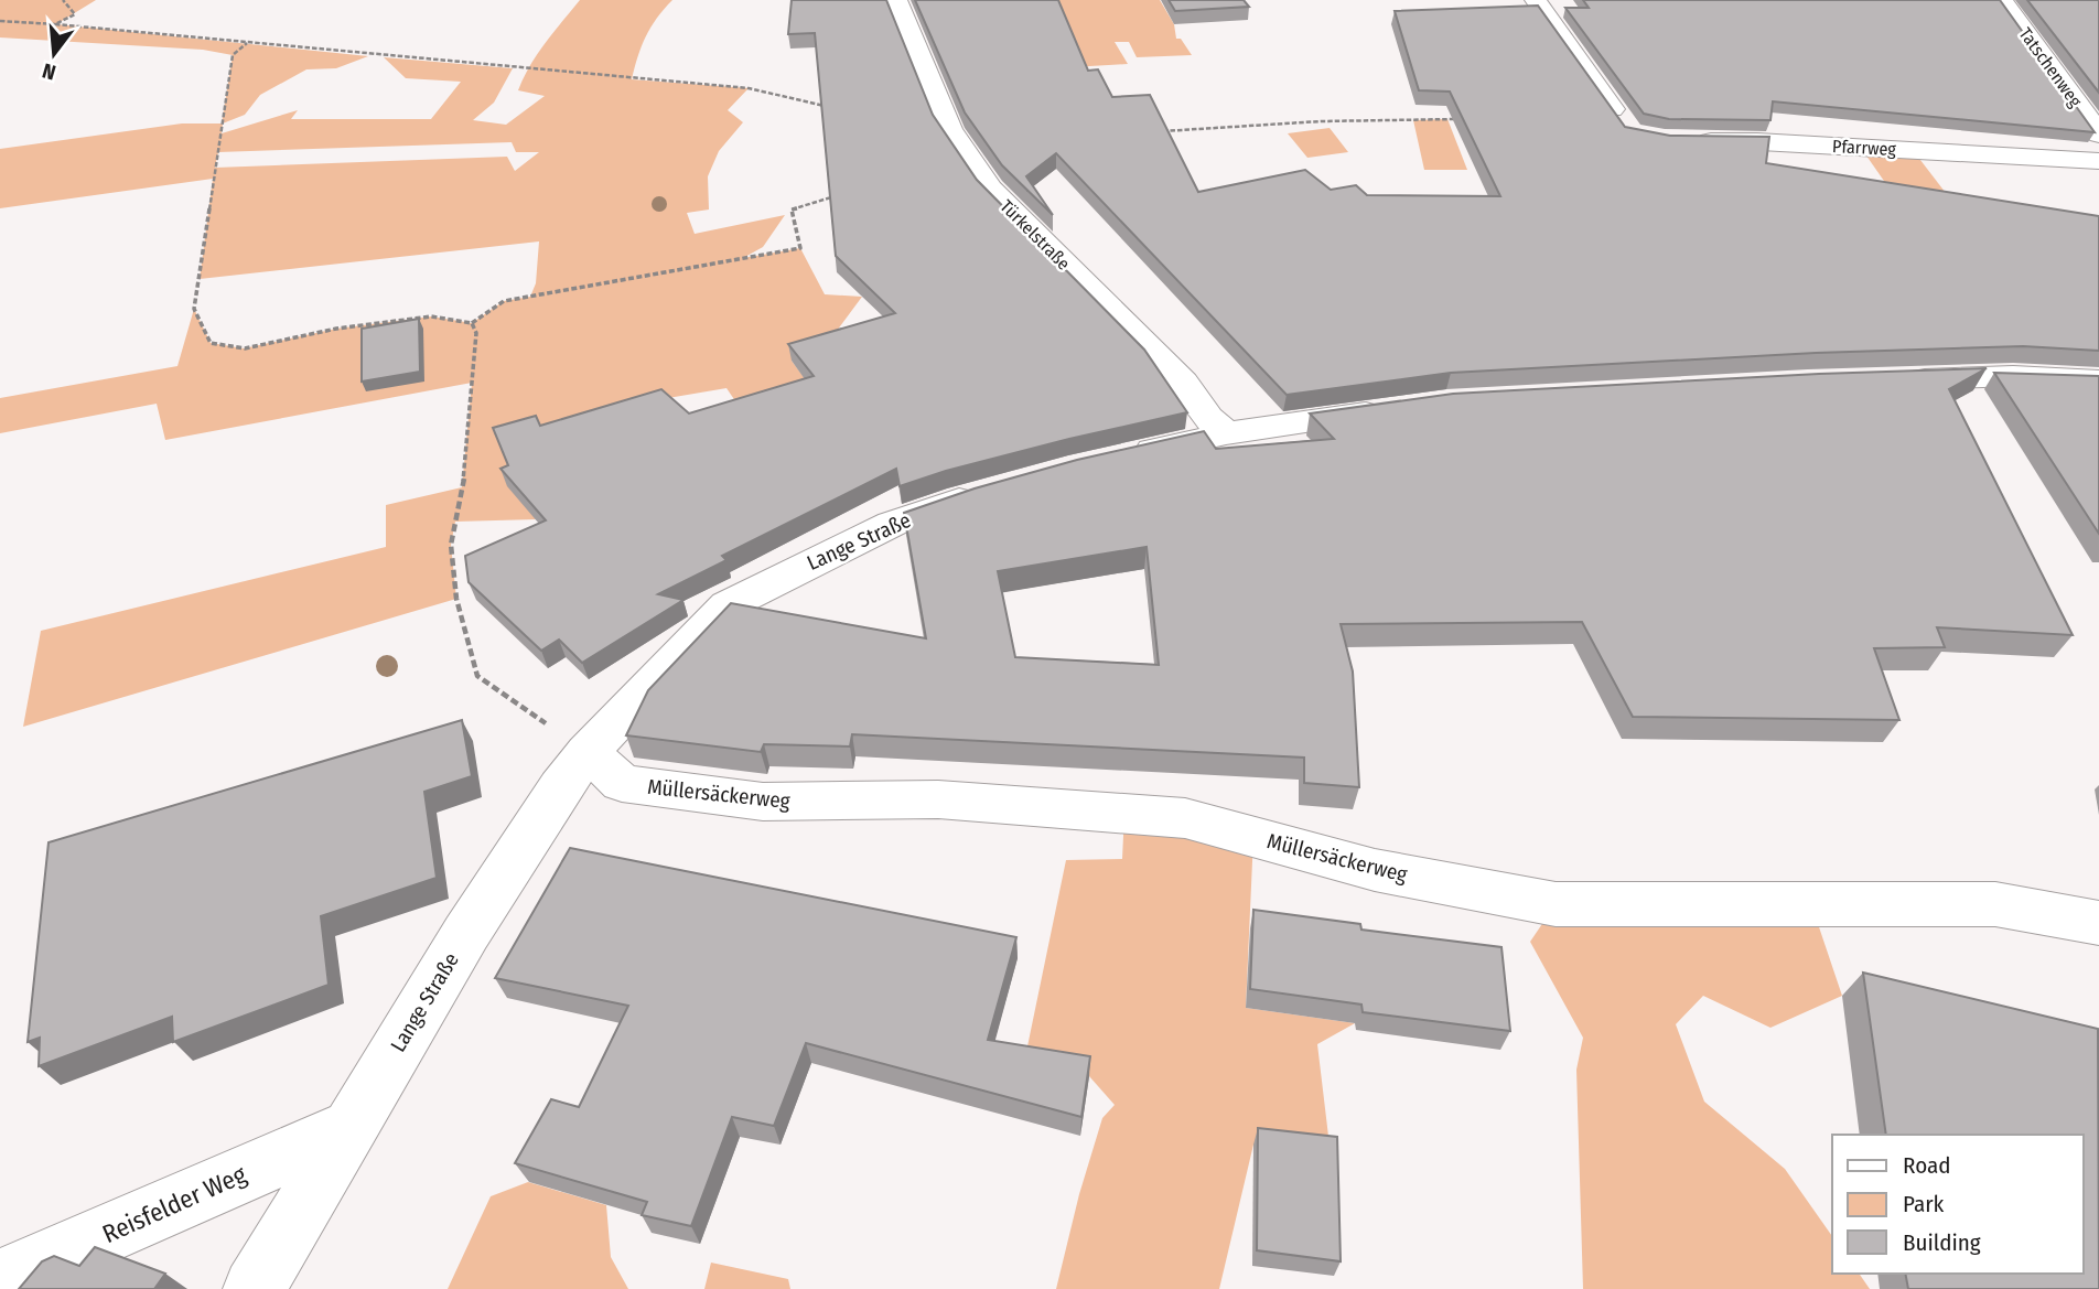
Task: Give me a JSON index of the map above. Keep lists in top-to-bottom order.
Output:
{
  "streets": {
    "street": [
      "Tatschenweg",
      "Pfarrweg",
      "Türkelstraße",
      "Lange Straße",
      "Müllersäckerweg",
      "Reisfelder Weg"
    ]
  },
  "crossings": [
    ["Lange Straße", "Müllersäckerweg"],
    ["Lange Straße", "Reisfelder Weg"]
  ],
  "legend": ["Road", "Park", "Building"],
  "north": "bottom"
}
